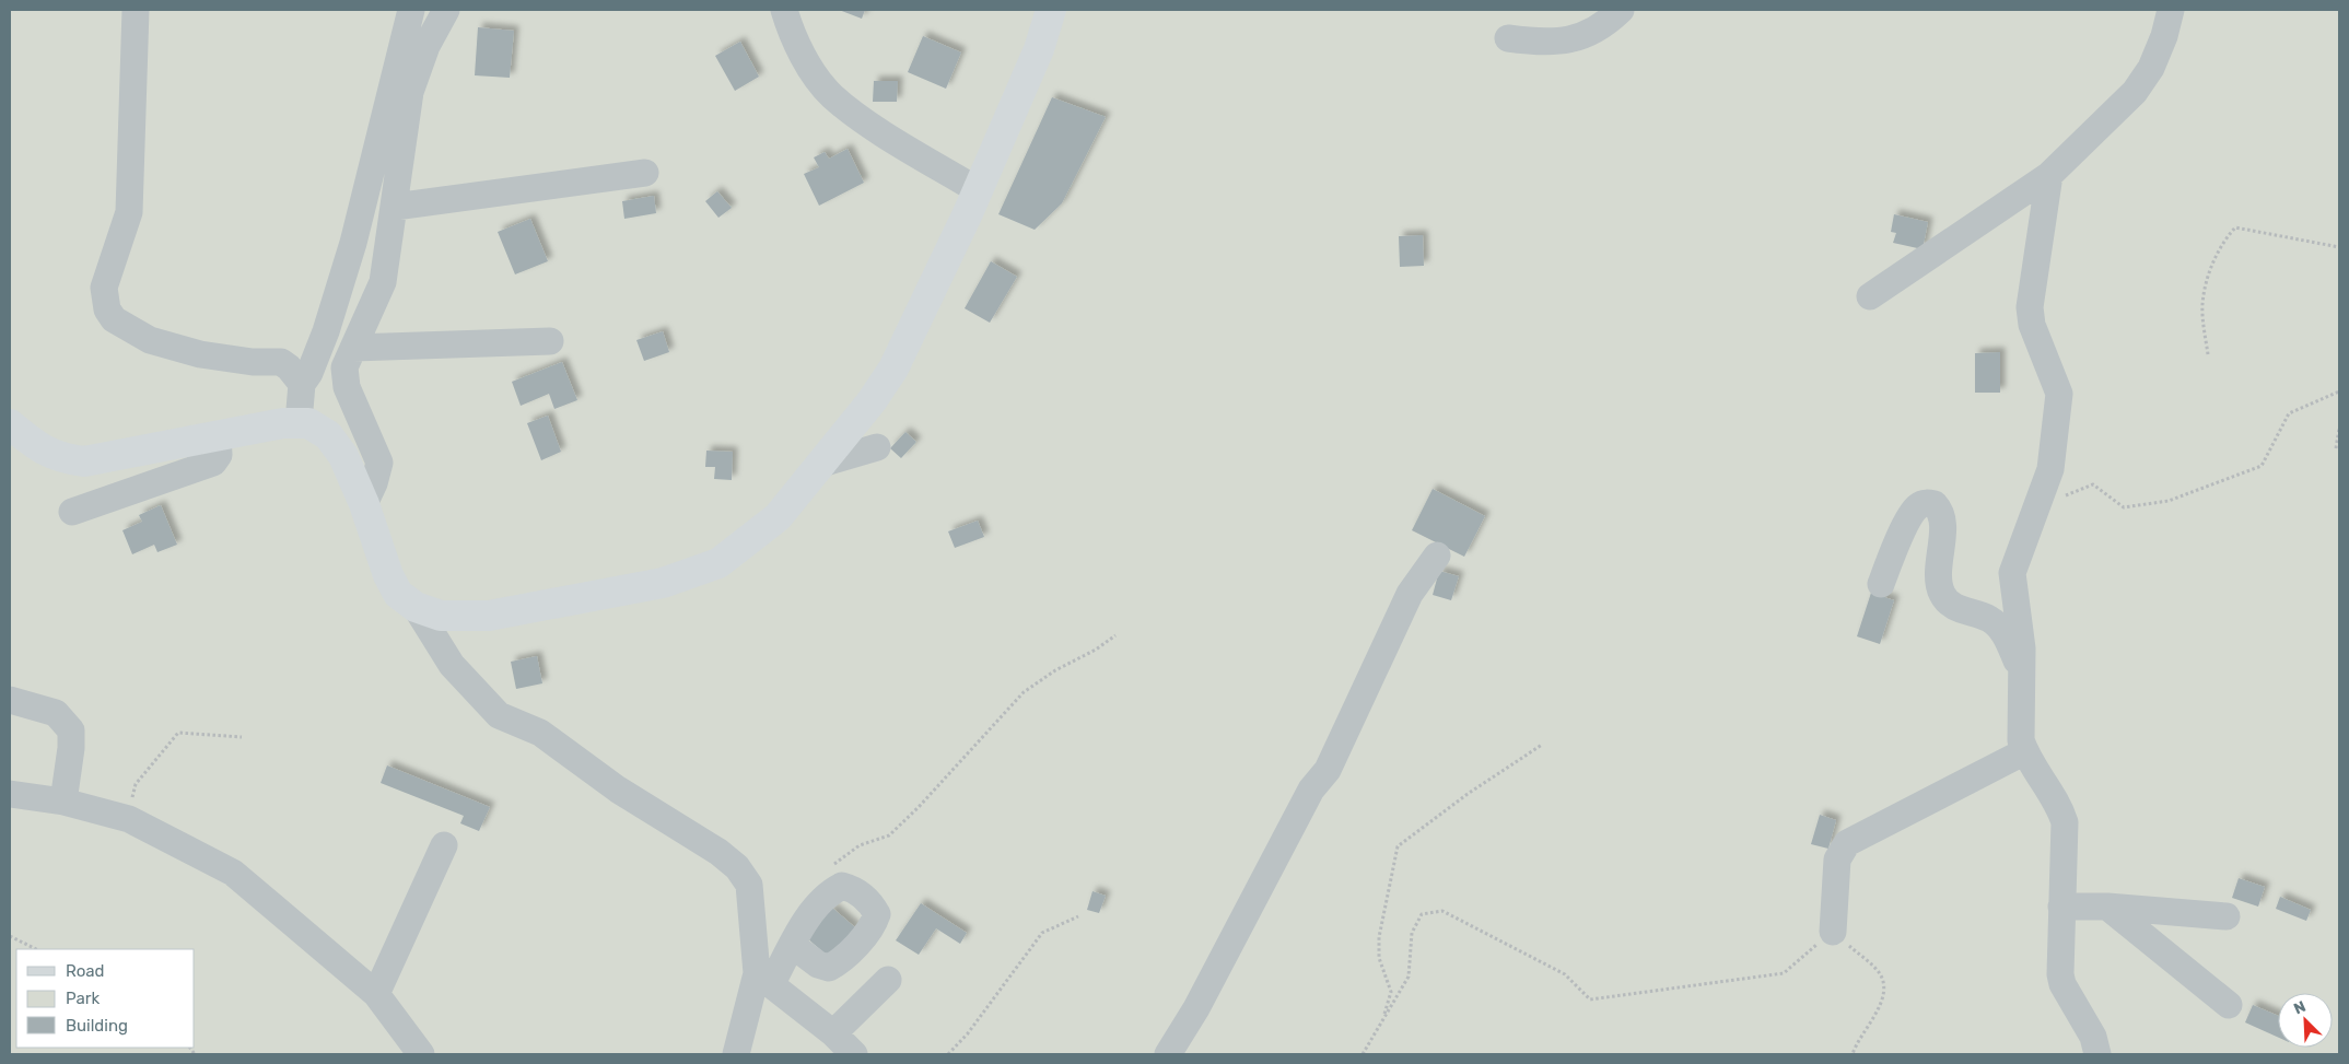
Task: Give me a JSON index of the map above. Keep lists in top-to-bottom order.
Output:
{
  "legend": ["Road", "Park", "Building"],
  "north": "top left"
}
